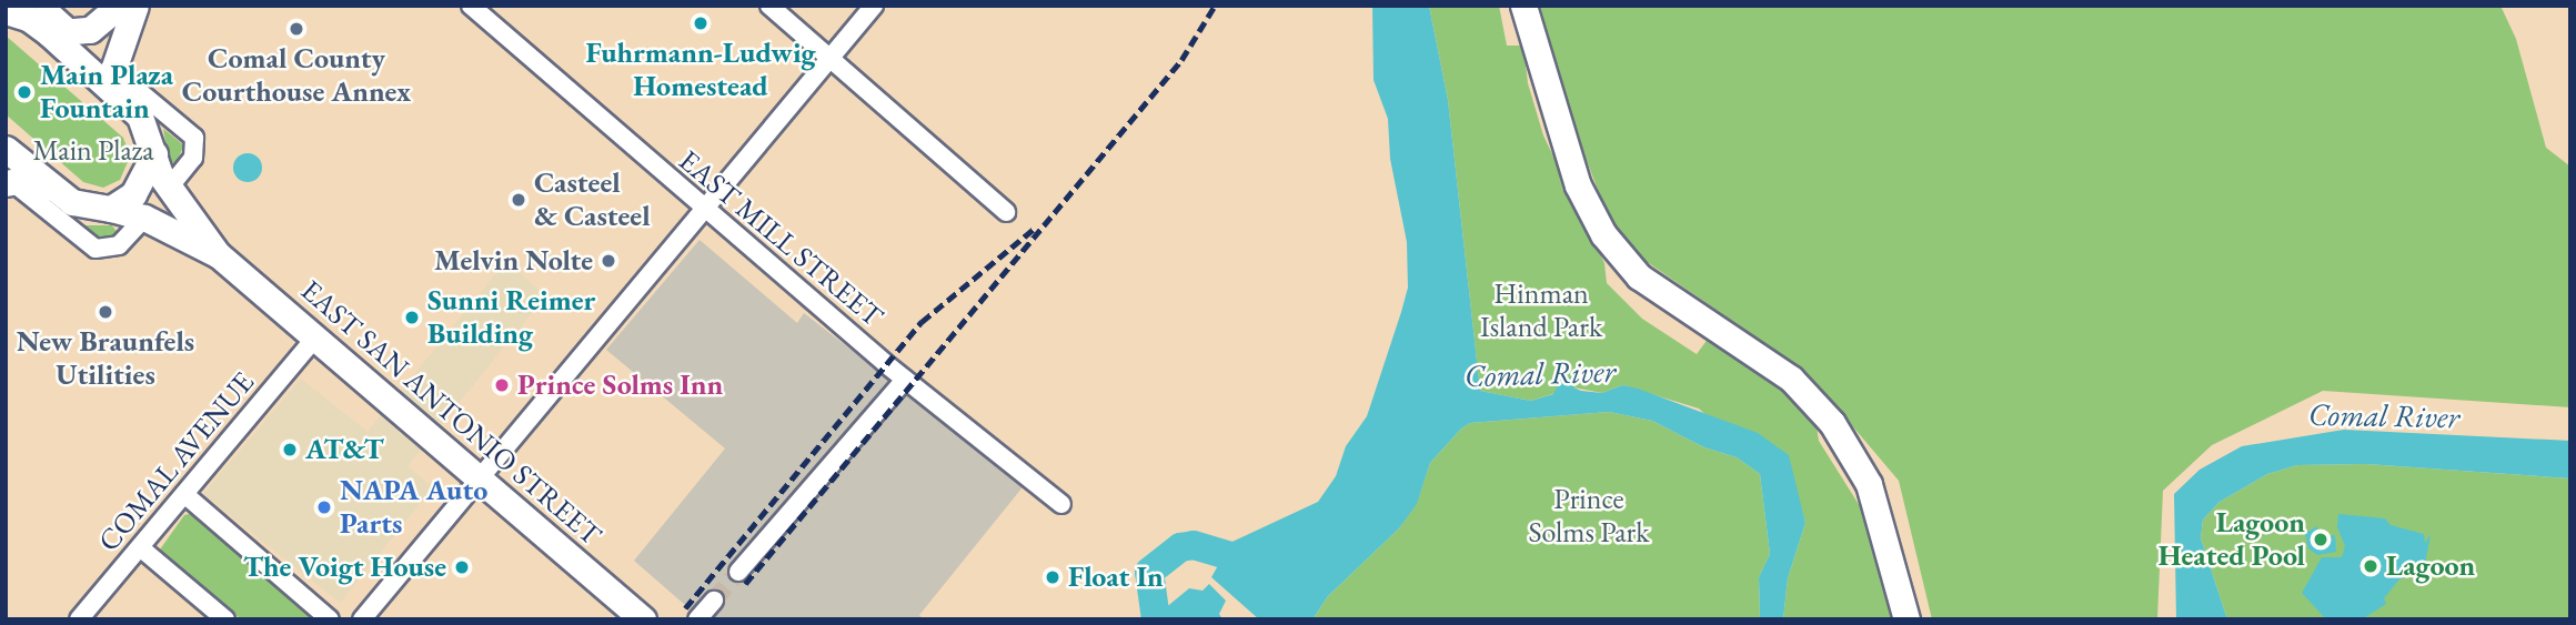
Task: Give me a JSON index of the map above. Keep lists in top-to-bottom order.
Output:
{
  "streets": {
    "main road": ["EAST SAN ANTONIO STREET"],
    "street": ["EAST MILL STREET", "COMAL AVENUE"]
  },
  "crossings": [
    ["EAST SAN ANTONIO STREET", "COMAL AVENUE"]
  ],
  "water": ["Comal River"],
  "parks": ["Main Plaza", "Hinman Island Park", "Prince Solms Park"],
  "places": [
    "Fuhrmann-Ludwig Homestead",
    "Comal County Courthouse Annex",
    "Main Plaza Fountain",
    "Casteel & Casteel",
    "Melvin Nolte",
    "New Braunfels Utilities",
    "Sunni Reimer Building",
    "Prince Solms Inn",
    "AT&T",
    "NAPA Auto Parts",
    "Lagoon Heated Pool",
    "Lagoon",
    "The Voigt House",
    "Float In"
  ]
}
